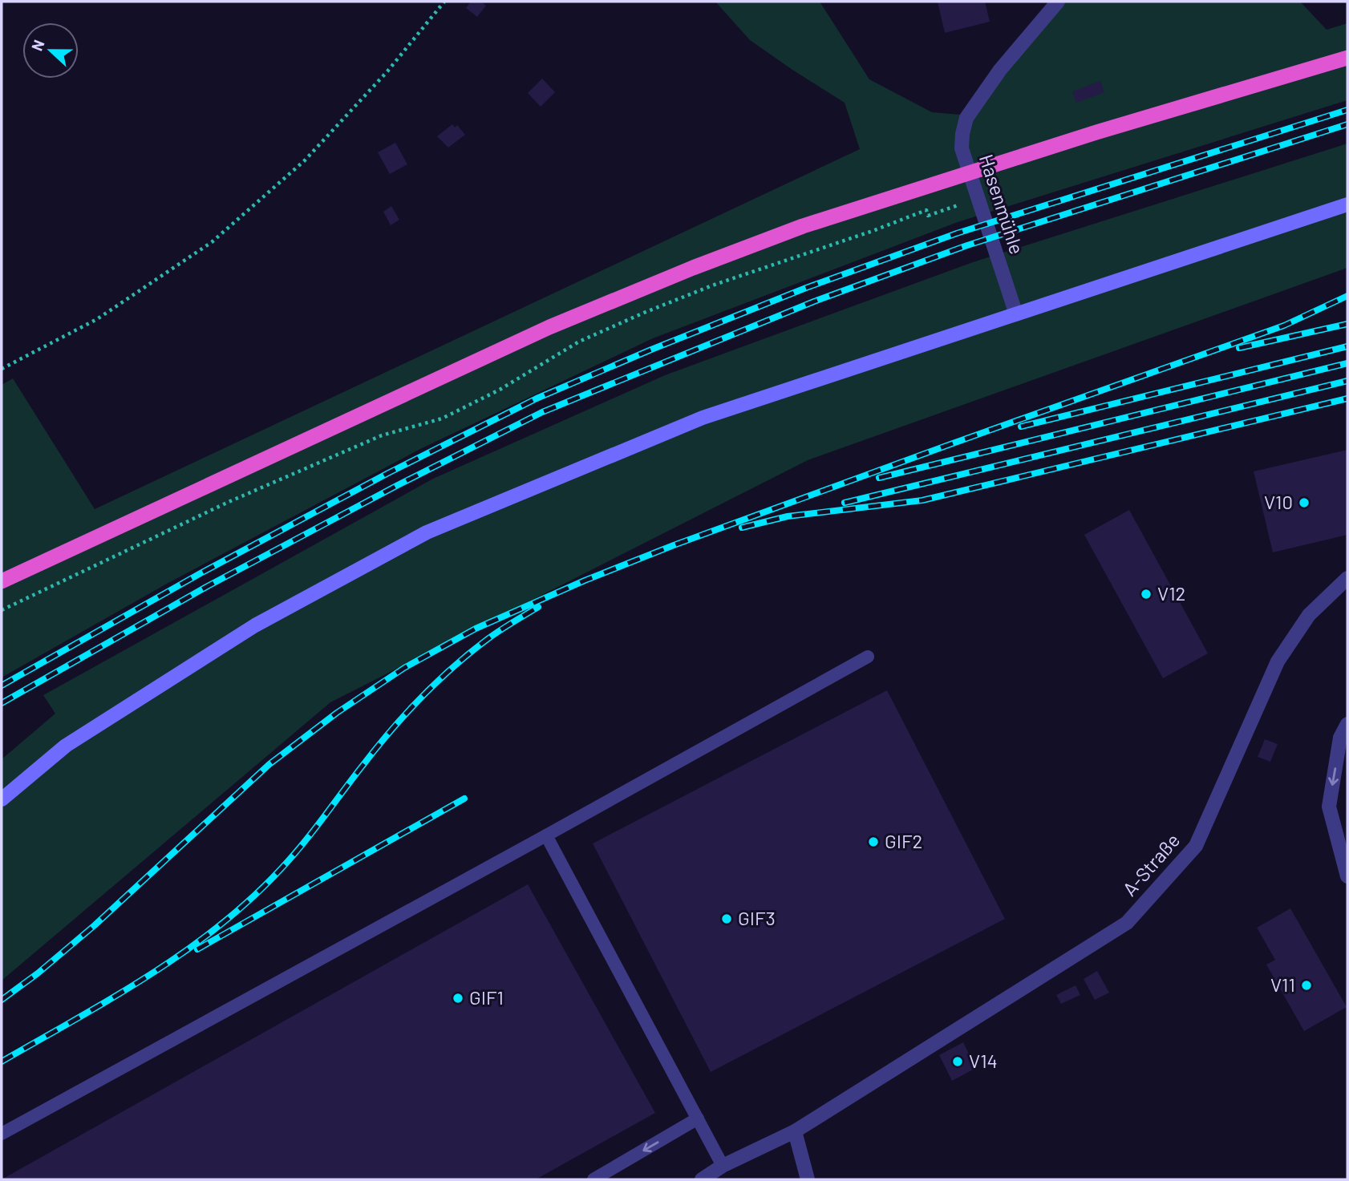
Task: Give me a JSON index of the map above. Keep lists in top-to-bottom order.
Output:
{
  "streets": {
    "street": ["Hasenmühle", "A-Straße"]
  },
  "places": [
    "V10",
    "V12",
    "GIF2",
    "GIF3",
    "V11",
    "GIF1",
    "V14"
  ],
  "north": "left"
}
